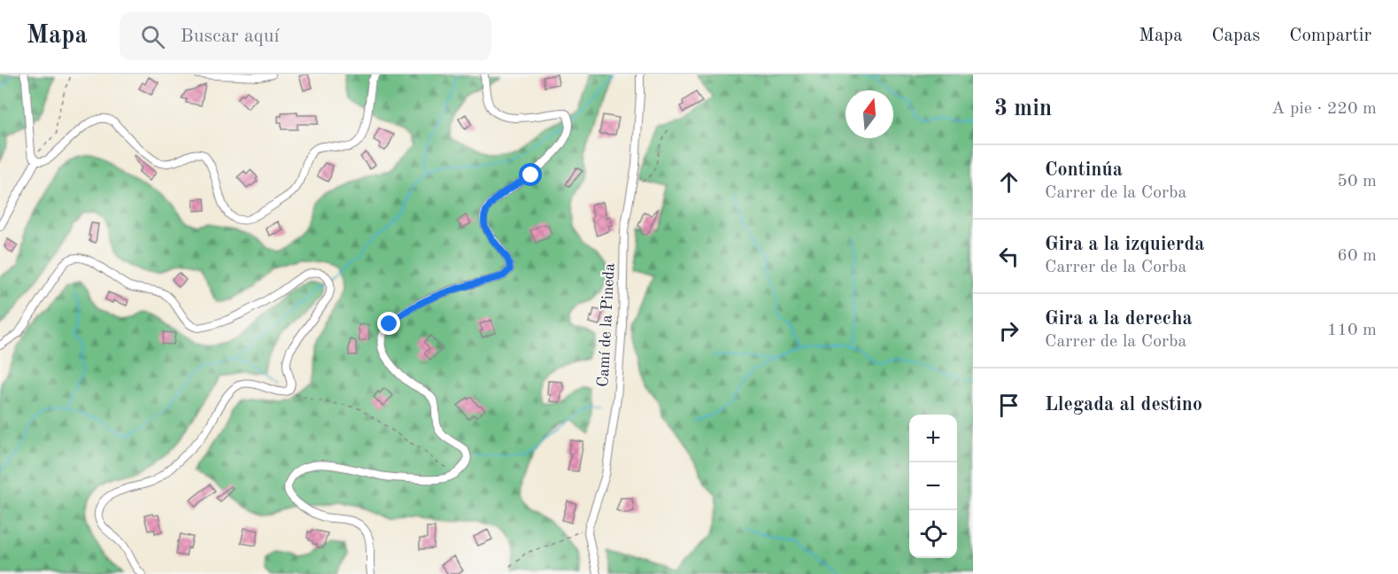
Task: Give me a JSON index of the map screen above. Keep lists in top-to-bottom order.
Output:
{
  "streets": {
    "street": ["Camí de la Pineda"]
  },
  "north": "top",
  "page": {
    "header": "Mapa",
    "search": "Buscar aquí",
    "nav": ["Mapa", "Capas", "Compartir"],
    "heading": ["3 min", "A pie · 220 m"],
    "list": [
      ["Continúa", "Carrer de la Corba", "50 m"],
      ["Gira a la izquierda", "Carrer de la Corba", "60 m"],
      ["Gira a la derecha", "Carrer de la Corba", "110 m"],
      "Llegada al destino"
    ],
    "map_buttons": ["+", "−"]
  }
}
